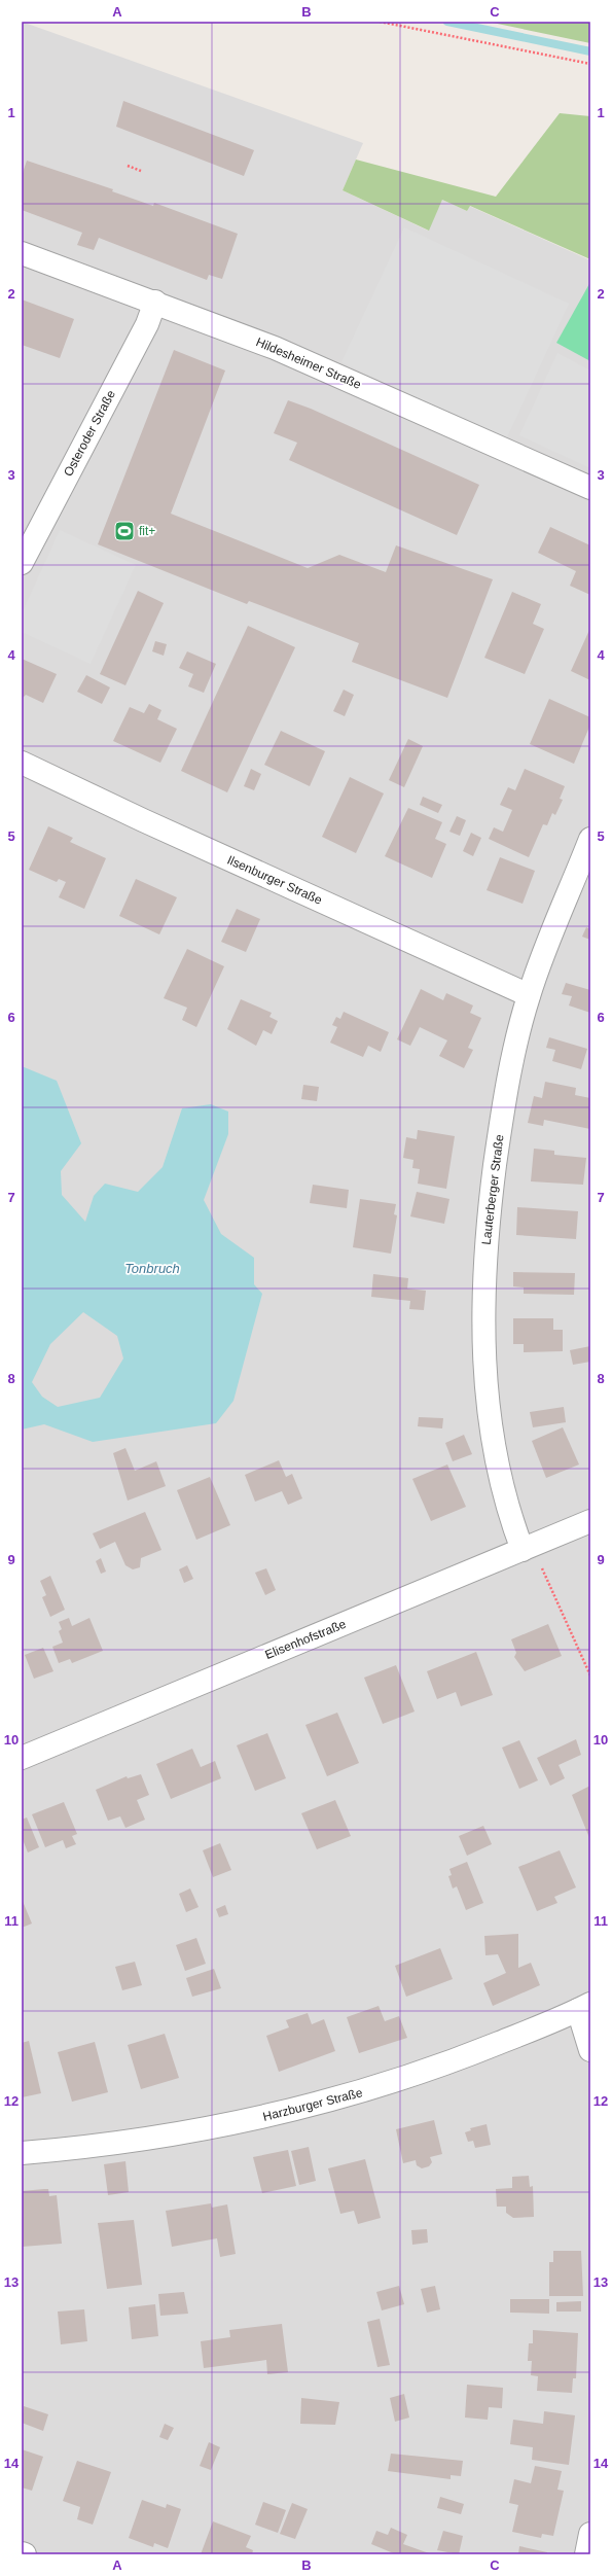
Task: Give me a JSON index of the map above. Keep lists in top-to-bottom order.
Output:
{
  "streets": {
    "street": [
      "Hildesheimer Straße",
      "Osteroder Straße",
      "Ilsenburger Straße",
      "Lauterberger Straße",
      "Elisenhofstraße",
      "Harzburger Straße"
    ]
  },
  "crossings": [
    ["Hildesheimer Straße", "Osteroder Straße"],
    ["Ilsenburger Straße", "Lauterberger Straße"],
    ["Lauterberger Straße", "Elisenhofstraße"]
  ],
  "water": ["Tonbruch"],
  "places": {
    "sports": ["fit+"]
  },
  "grid": {
    "columns": ["A", "B", "C"],
    "rows": [
      "1",
      "2",
      "3",
      "4",
      "5",
      "6",
      "7",
      "8",
      "9",
      "10",
      "11",
      "12",
      "13",
      "14"
    ]
  }
}
